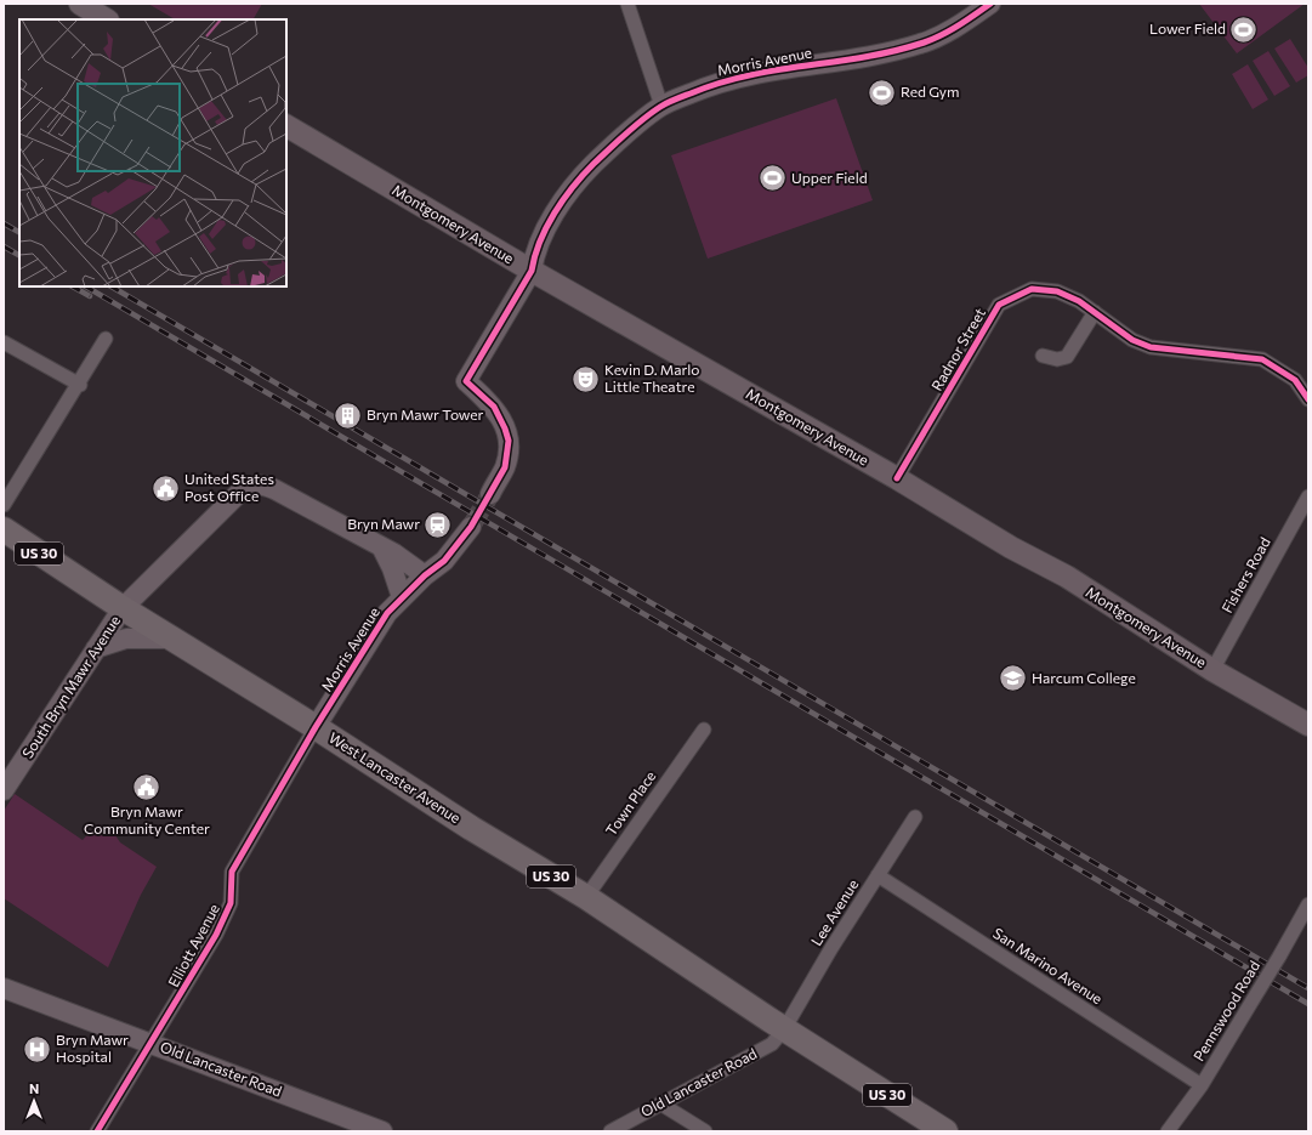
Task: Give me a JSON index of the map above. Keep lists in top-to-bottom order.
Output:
{
  "streets": {
    "highway": ["US 30", "West Lancaster Avenue"],
    "main road": ["Montgomery Avenue"],
    "street": [
      "Morris Avenue",
      "Radnor Street",
      "Fishers Road",
      "South Bryn Mawr Avenue",
      "Town Place",
      "Lee Avenue",
      "Elliott Avenue",
      "San Marino Avenue",
      "Pennswood Road",
      "Old Lancaster Road"
    ]
  },
  "crossings": [
    ["Morris Avenue", "Montgomery Avenue"],
    ["Morris Avenue", "West Lancaster Avenue"],
    ["Morris Avenue", "Elliott Avenue"],
    ["Montgomery Avenue", "Radnor Street"],
    ["Montgomery Avenue", "Fishers Road"],
    ["US 30", "West Lancaster Avenue"],
    ["US 30", "Lee Avenue"],
    ["US 30", "Old Lancaster Road"],
    ["South Bryn Mawr Avenue", "West Lancaster Avenue"],
    ["West Lancaster Avenue", "Town Place"],
    ["West Lancaster Avenue", "Lee Avenue"],
    ["West Lancaster Avenue", "Elliott Avenue"],
    ["West Lancaster Avenue", "Old Lancaster Road"],
    ["Lee Avenue", "San Marino Avenue"],
    ["Lee Avenue", "Old Lancaster Road"],
    ["Elliott Avenue", "Old Lancaster Road"],
    ["San Marino Avenue", "Pennswood Road"]
  ],
  "places": {
    "sports": ["Lower Field", "Red Gym", "Upper Field"],
    "theatre": ["Kevin D. Marlo Little Theatre"],
    "building": ["Bryn Mawr Tower"],
    "public building": ["United States Post Office", "Bryn Mawr Community Center"],
    "station": ["Bryn Mawr"],
    "school or university": ["Harcum College"],
    "hospital": ["Bryn Mawr Hospital"]
  },
  "north": "top"
}
